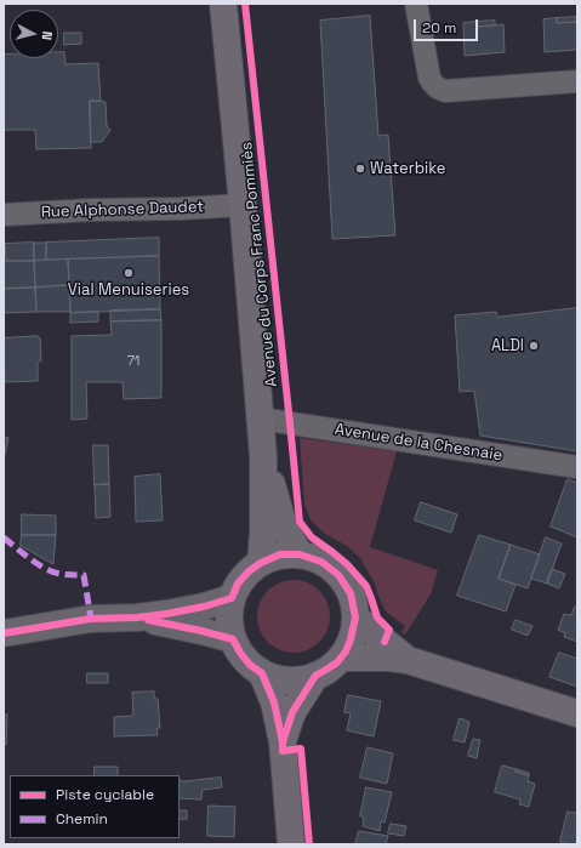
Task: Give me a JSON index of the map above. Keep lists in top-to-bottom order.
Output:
{
  "streets": {
    "main road": ["Avenue du Corps Franc Pommiès"],
    "street": ["Rue Alphonse Daudet", "Avenue de la Chesnaie"]
  },
  "crossings": [
    ["Rue Alphonse Daudet", "Avenue du Corps Franc Pommiès"],
    ["Avenue du Corps Franc Pommiès", "Avenue de la Chesnaie"]
  ],
  "places": ["Waterbike", "Vial Menuiseries", "ALDI"],
  "house_numbers": ["71"],
  "legend": ["Piste cyclable", "Chemin"],
  "scale_bar": "20 m",
  "north": "right"
}
